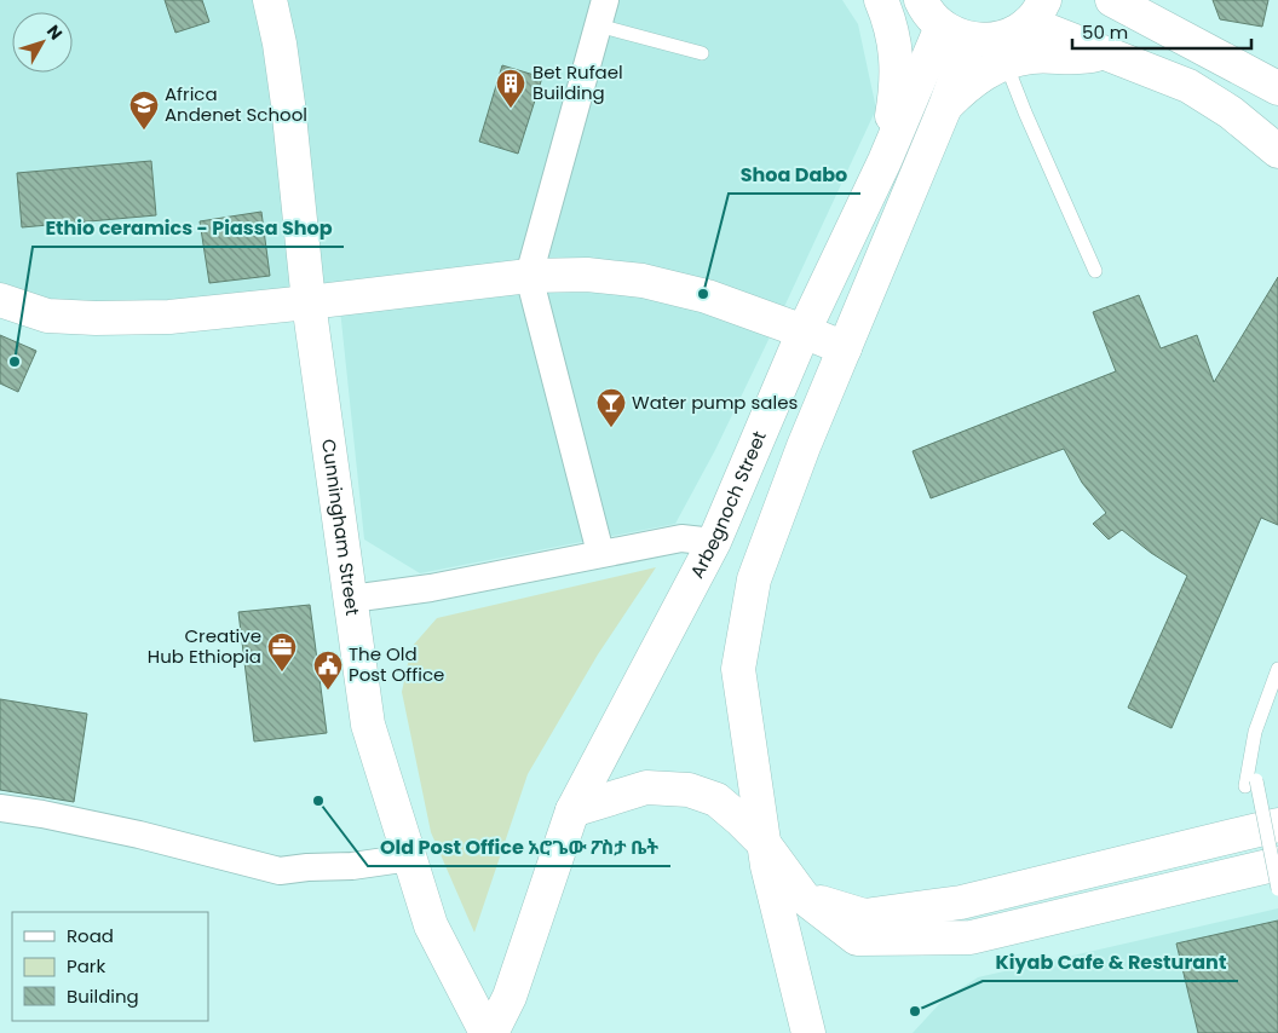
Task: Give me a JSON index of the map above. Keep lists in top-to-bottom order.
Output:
{
  "streets": {
    "main road": ["Arbegnoch Street", "Cunningham Street"]
  },
  "crossings": [
    ["Arbegnoch Street", "Cunningham Street"]
  ],
  "places": {
    "building": ["Bet Rufael Building"],
    "school or university": ["Africa Andenet School"],
    "other": [
      "Shoa Dabo",
      "Ethio ceramics - Piassa Shop",
      "Old Post Office አሮጌው ፖስታ ቤት",
      "Kiyab Cafe & Resturant"
    ],
    "bar": ["Water pump sales"],
    "office": ["Creative Hub Ethiopia"],
    "public building": ["The Old Post Office"]
  },
  "legend": ["Road", "Park", "Building"],
  "scale_bar": "50 m",
  "north": "top right"
}
